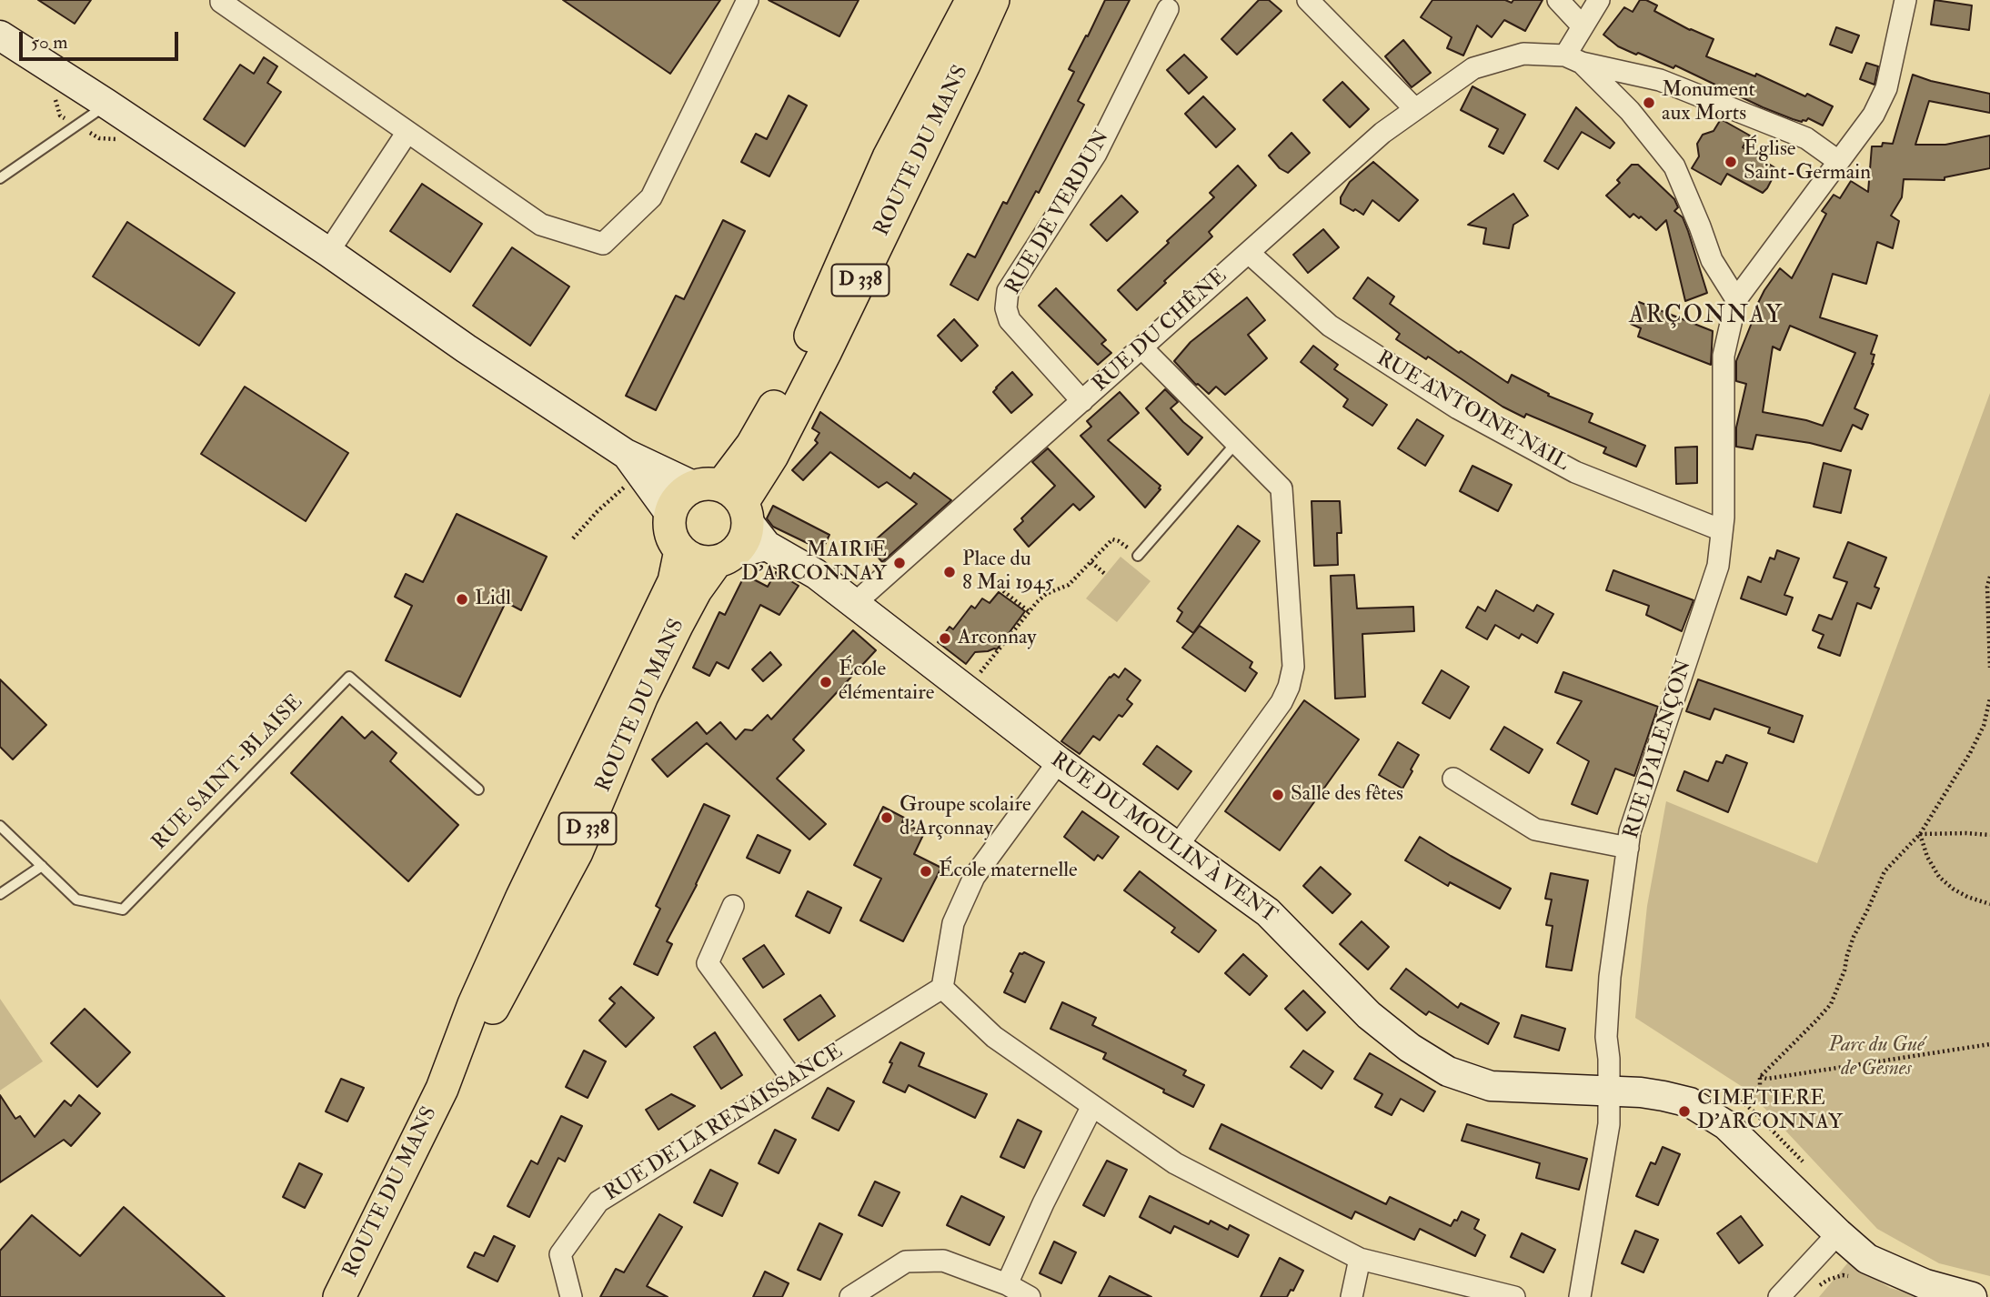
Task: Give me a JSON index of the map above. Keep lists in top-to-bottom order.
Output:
{
  "streets": {
    "main road": ["ROUTE DU MANS", "D 338"],
    "street": [
      "RUE DE VERDUN",
      "RUE DU CHÊNE",
      "RUE ANTOINE NAIL",
      "RUE D'ALENÇON",
      "RUE DU MOULIN À VENT",
      "RUE DE LA RENAISSANCE"
    ],
    "lane": ["RUE SAINT-BLAISE"]
  },
  "crossings": [
    ["ROUTE DU MANS", "RUE DU MOULIN À VENT"],
    ["RUE DE VERDUN", "RUE DU CHÊNE"],
    ["RUE DU CHÊNE", "RUE ANTOINE NAIL"],
    ["RUE DU CHÊNE", "RUE DU MOULIN À VENT"],
    ["RUE ANTOINE NAIL", "RUE D'ALENÇON"],
    ["RUE D'ALENÇON", "RUE DU MOULIN À VENT"]
  ],
  "districts": ["ARÇONNAY"],
  "parks": ["Parc du Gué de Gesnes"],
  "places": [
    "Monument aux Morts",
    "Église Saint-Germain",
    "MAIRIE D'ARCONNAY",
    "Place du 8 Mai 1945",
    "Lidl",
    "Arconnay",
    "École élémentaire",
    "Salle des fêtes",
    "Groupe scolaire d'Arçonnay",
    "École maternelle",
    "CIMETIERE D'ARCONNAY"
  ],
  "scale_bar": "50 m"
}
